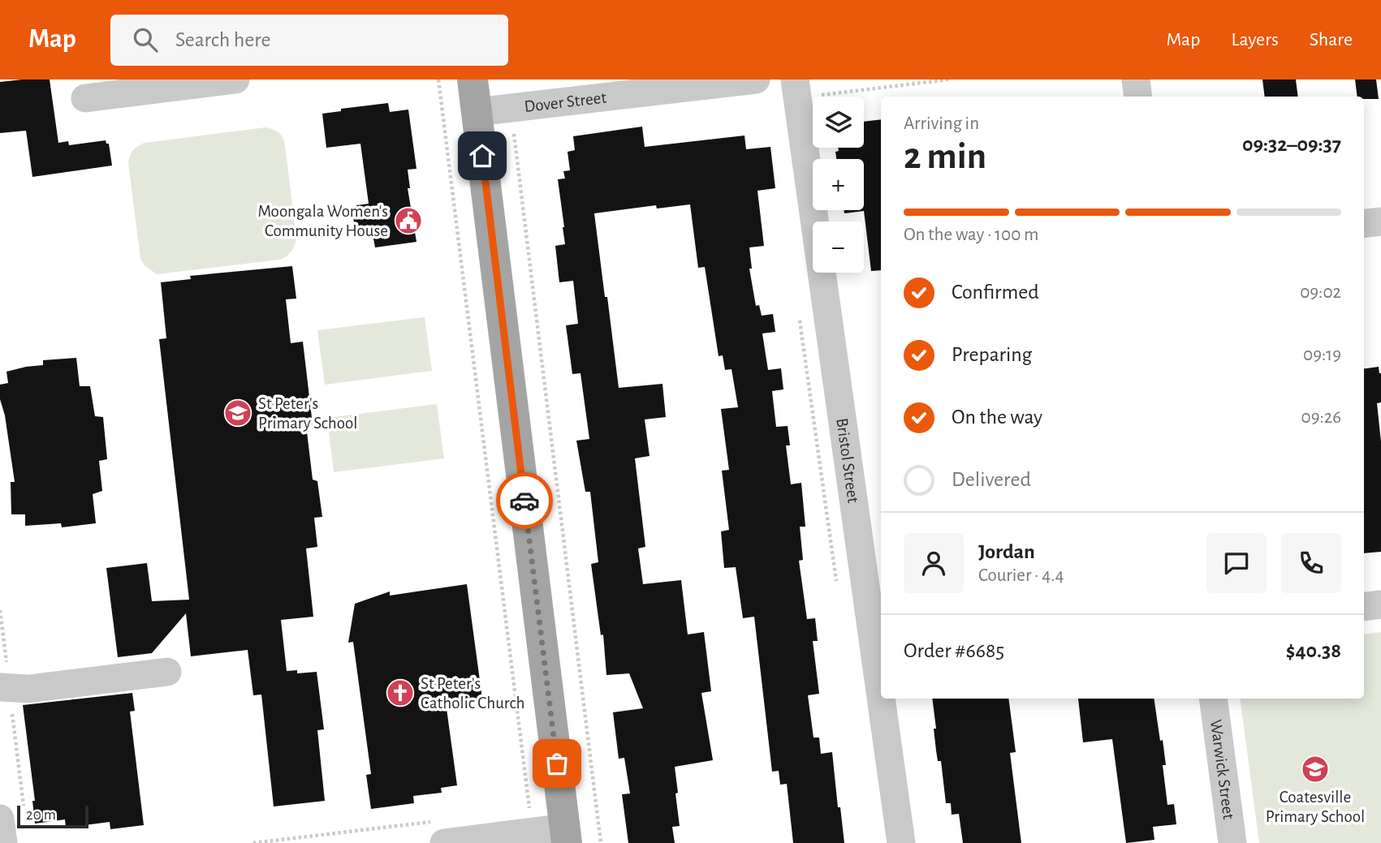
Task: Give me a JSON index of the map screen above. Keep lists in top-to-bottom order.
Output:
{
  "streets": {
    "street": ["Dover Street", "Bristol Street", "Warwick Street"]
  },
  "places": {
    "public building": ["Moongala Women's Community House"],
    "school or university": ["St Peter's Primary School", "Coatesville Primary School"],
    "church": ["St Peter's Catholic Church"]
  },
  "scale_bar": "20 m",
  "page": {
    "header": "Map",
    "search": "Search here",
    "nav": ["Map", "Layers", "Share"],
    "map_buttons": ["+", "−"],
    "heading": ["2 min", "Arriving in", "09:32–09:37"],
    "panel": [
      "Jordan",
      "Courier · 4.4",
      "Order #6685",
      "$40.38"
    ],
    "bar": "On the way · 100 m",
    "list": [
      ["Confirmed", "09:02"],
      ["Preparing", "09:19"],
      ["On the way", "09:26"],
      "Delivered"
    ],
    "scale": "20 m"
  }
}
